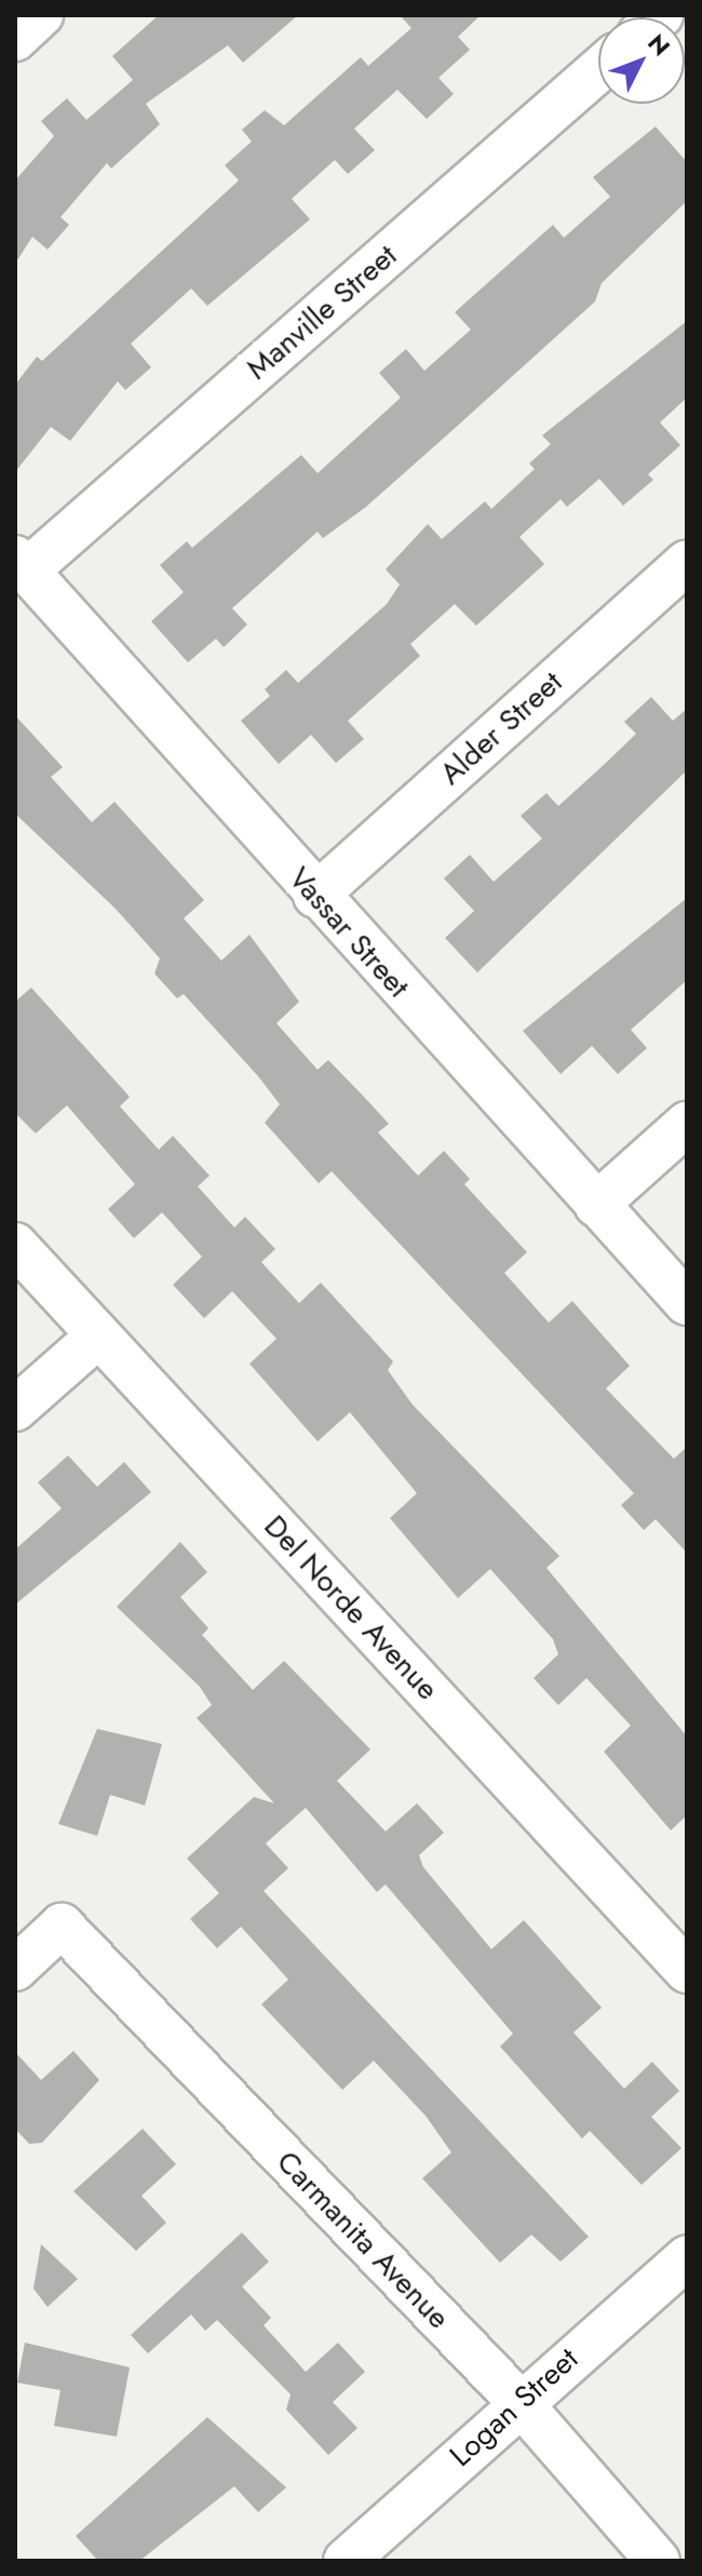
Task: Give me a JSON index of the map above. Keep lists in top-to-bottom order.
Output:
{
  "streets": {
    "street": [
      "Manville Street",
      "Alder Street",
      "Vassar Street",
      "Del Norde Avenue",
      "Carmanita Avenue",
      "Logan Street"
    ]
  },
  "crossings": [
    ["Manville Street", "Vassar Street"],
    ["Alder Street", "Vassar Street"],
    ["Carmanita Avenue", "Logan Street"]
  ],
  "north": "top right"
}
